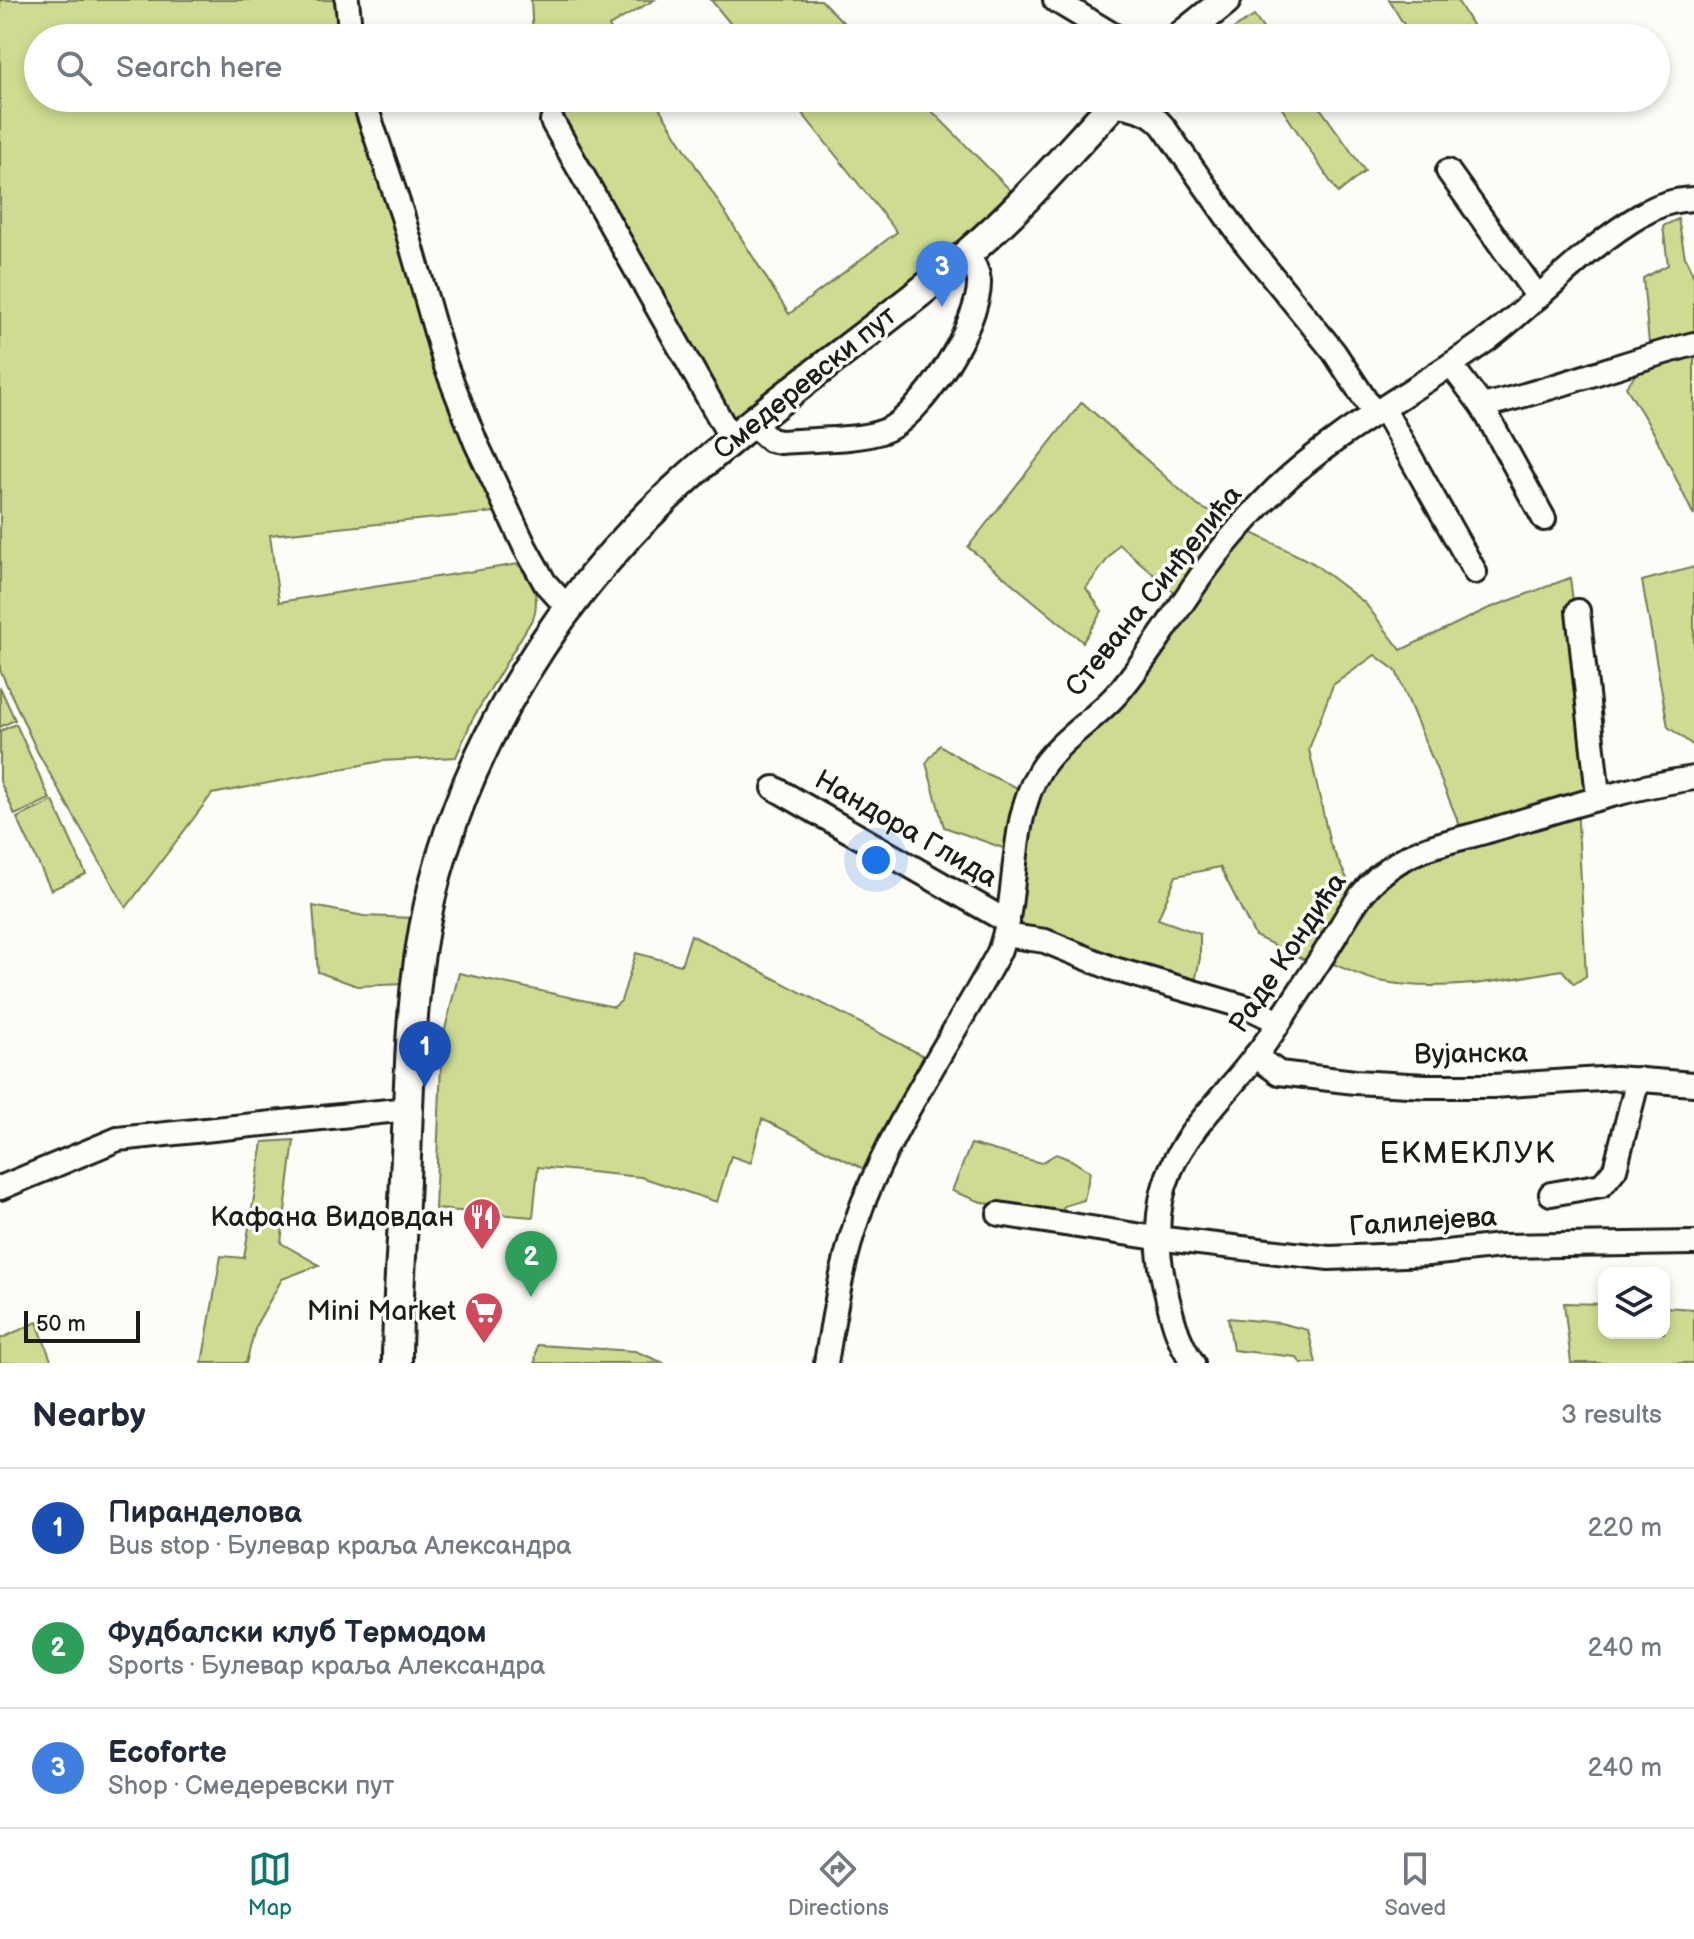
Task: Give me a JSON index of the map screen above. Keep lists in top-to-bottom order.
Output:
{
  "streets": {
    "main road": ["Смедеревски пут"],
    "street": [
      "Стевана Синђелића",
      "Нандора Глида",
      "Раде Кондића",
      "Вујанска",
      "Галилејева"
    ]
  },
  "crossings": [
    ["Стевана Синђелића", "Нандора Глида"],
    ["Раде Кондића", "Вујанска"],
    ["Раде Кондића", "Галилејева"]
  ],
  "districts": ["ЕКМЕКЛУК"],
  "places": {
    "restaurant": ["Кафана Видовдан"],
    "supermarket": ["Mini Market"]
  },
  "scale_bar": "50 m",
  "page": {
    "search": "Search here",
    "pins": ["3", "1", "2"],
    "scale": "50 m",
    "heading": ["Nearby", "3 results"],
    "list": [
      {
        "mark": "1",
        "name": "Пиранделова",
        "note": "Bus stop · Булевар краља Александра",
        "value": "220 m"
      },
      {
        "mark": "2",
        "name": "Фудбалски клуб Термодом",
        "note": "Sports · Булевар краља Александра",
        "value": "240 m"
      },
      {
        "mark": "3",
        "name": "Ecoforte",
        "note": "Shop · Смедеревски пут",
        "value": "240 m"
      }
    ],
    "nav": ["Map", "Directions", "Saved"]
  }
}
